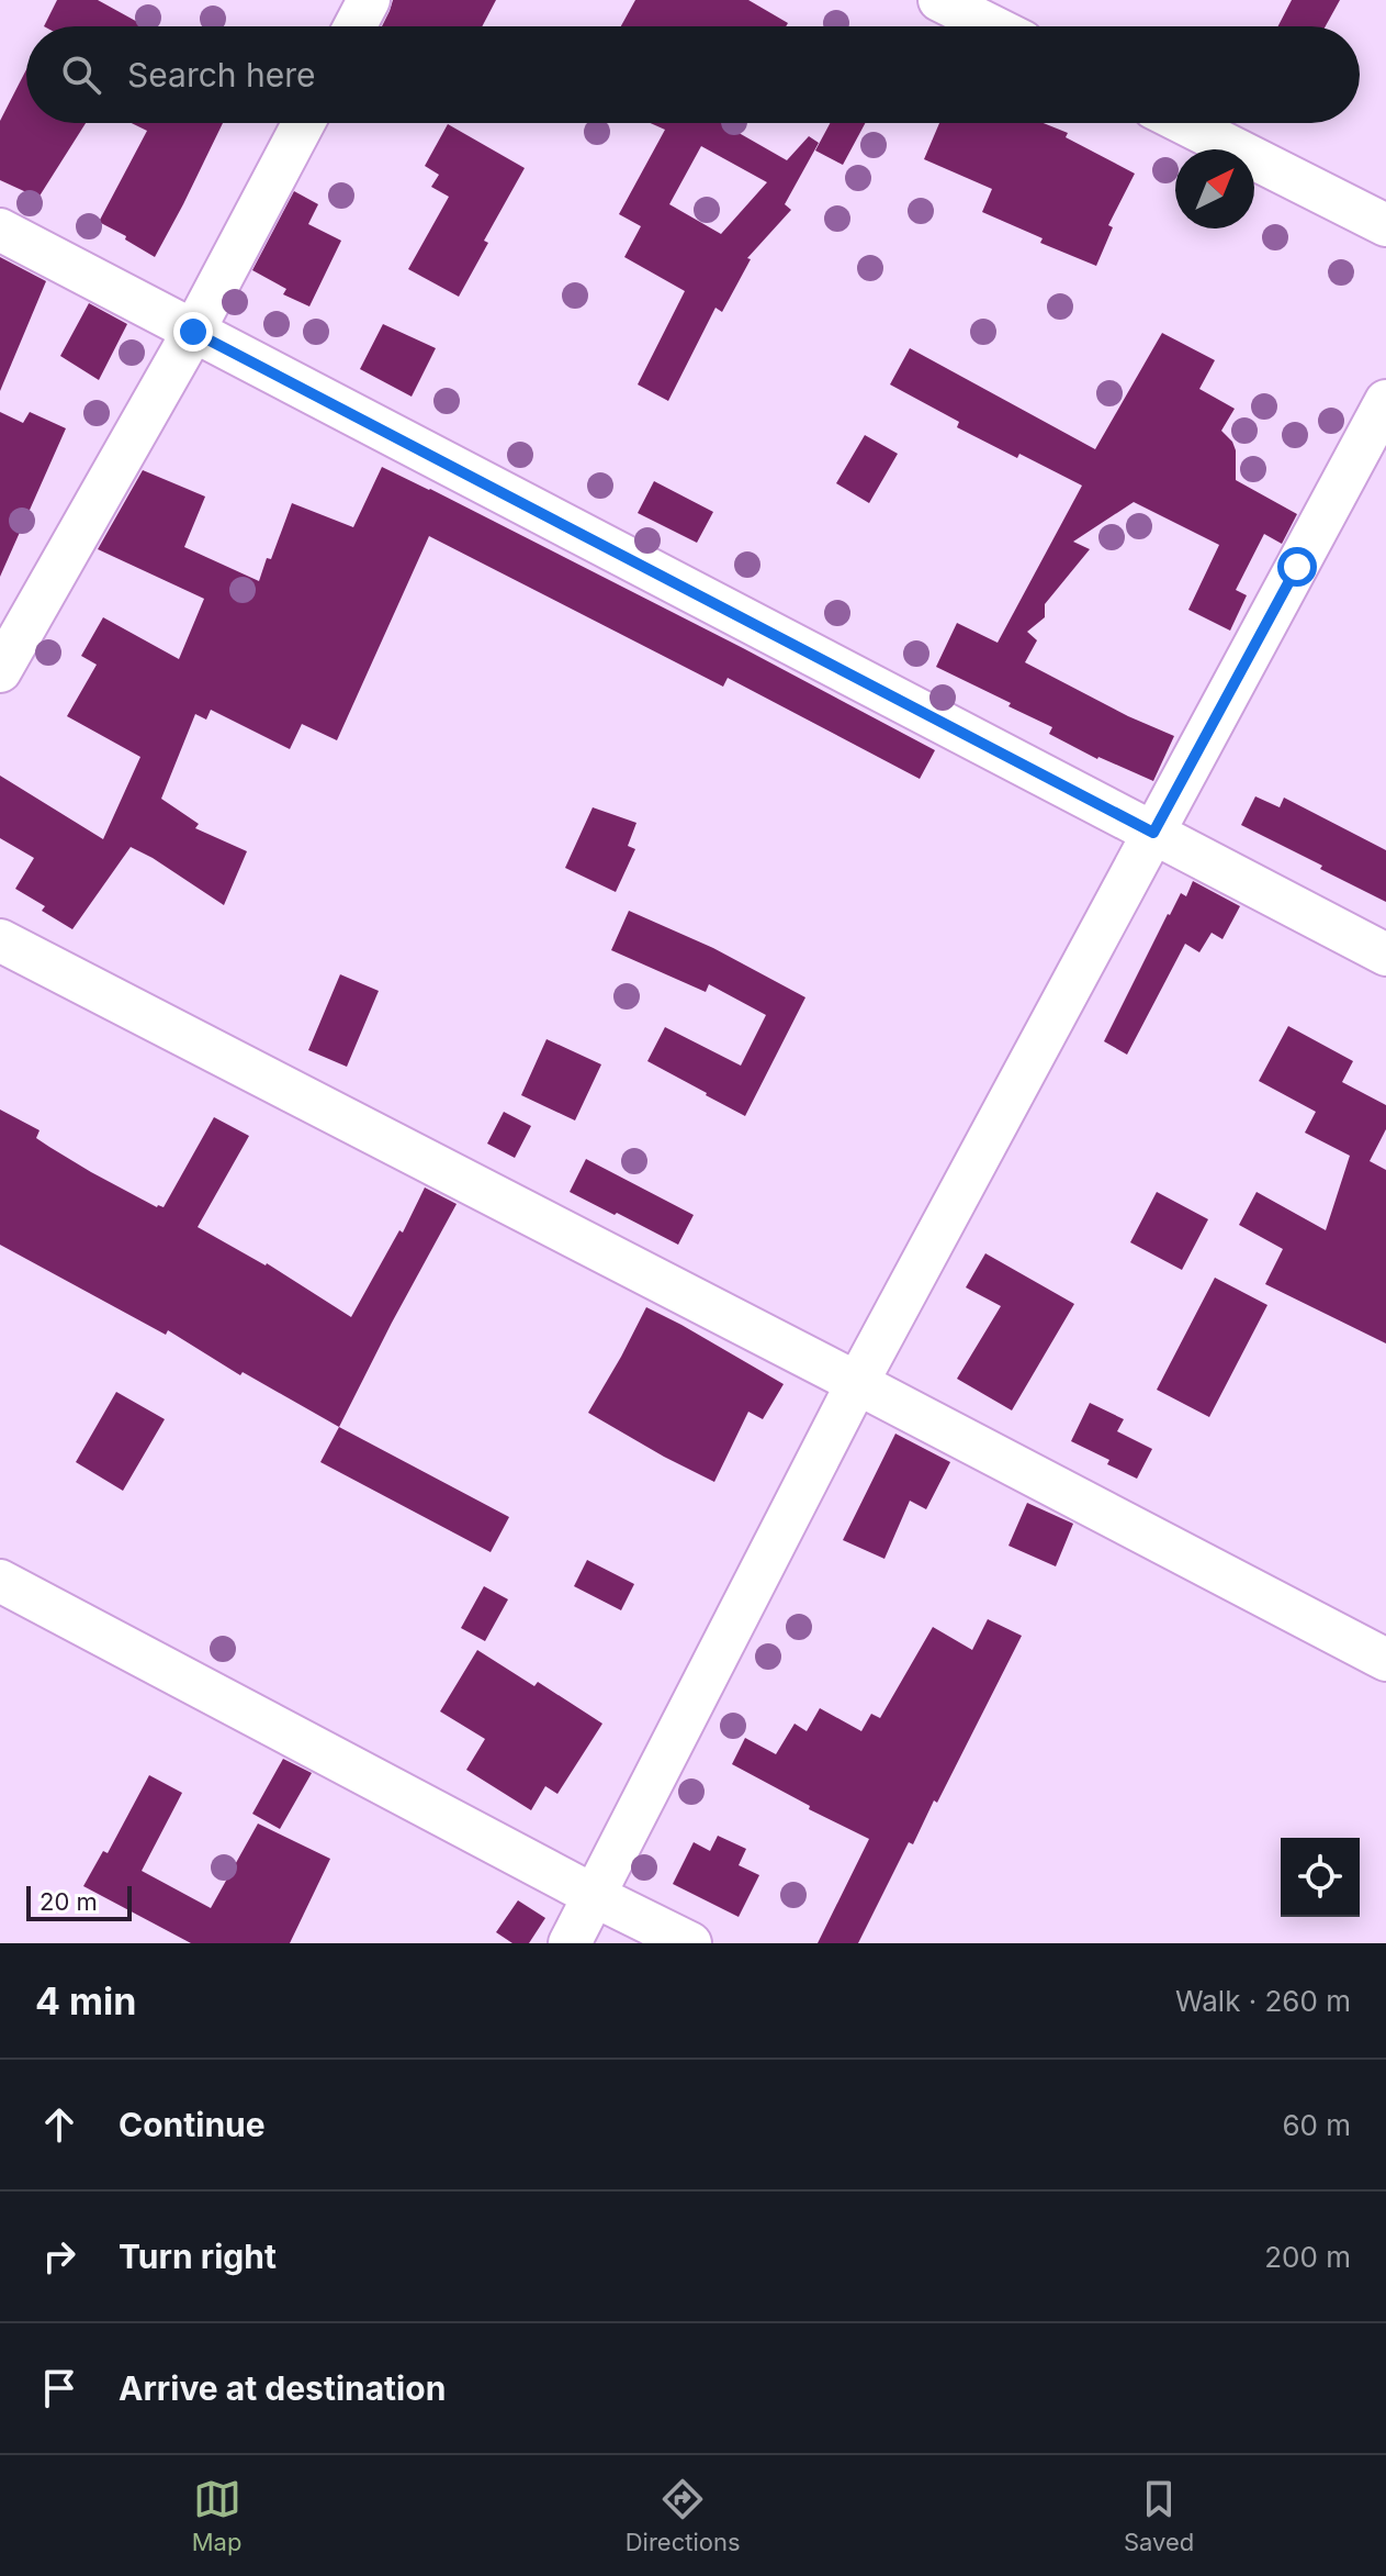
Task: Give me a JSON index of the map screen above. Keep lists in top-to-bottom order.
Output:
{
  "scale_bar": "20 m",
  "north": "top right",
  "page": {
    "search": "Search here",
    "scale": "20 m",
    "heading": ["4 min", "Walk · 260 m"],
    "list": [
      ["Continue", "60 m"],
      ["Turn right", "200 m"],
      "Arrive at destination"
    ],
    "nav": ["Map", "Directions", "Saved"]
  }
}
